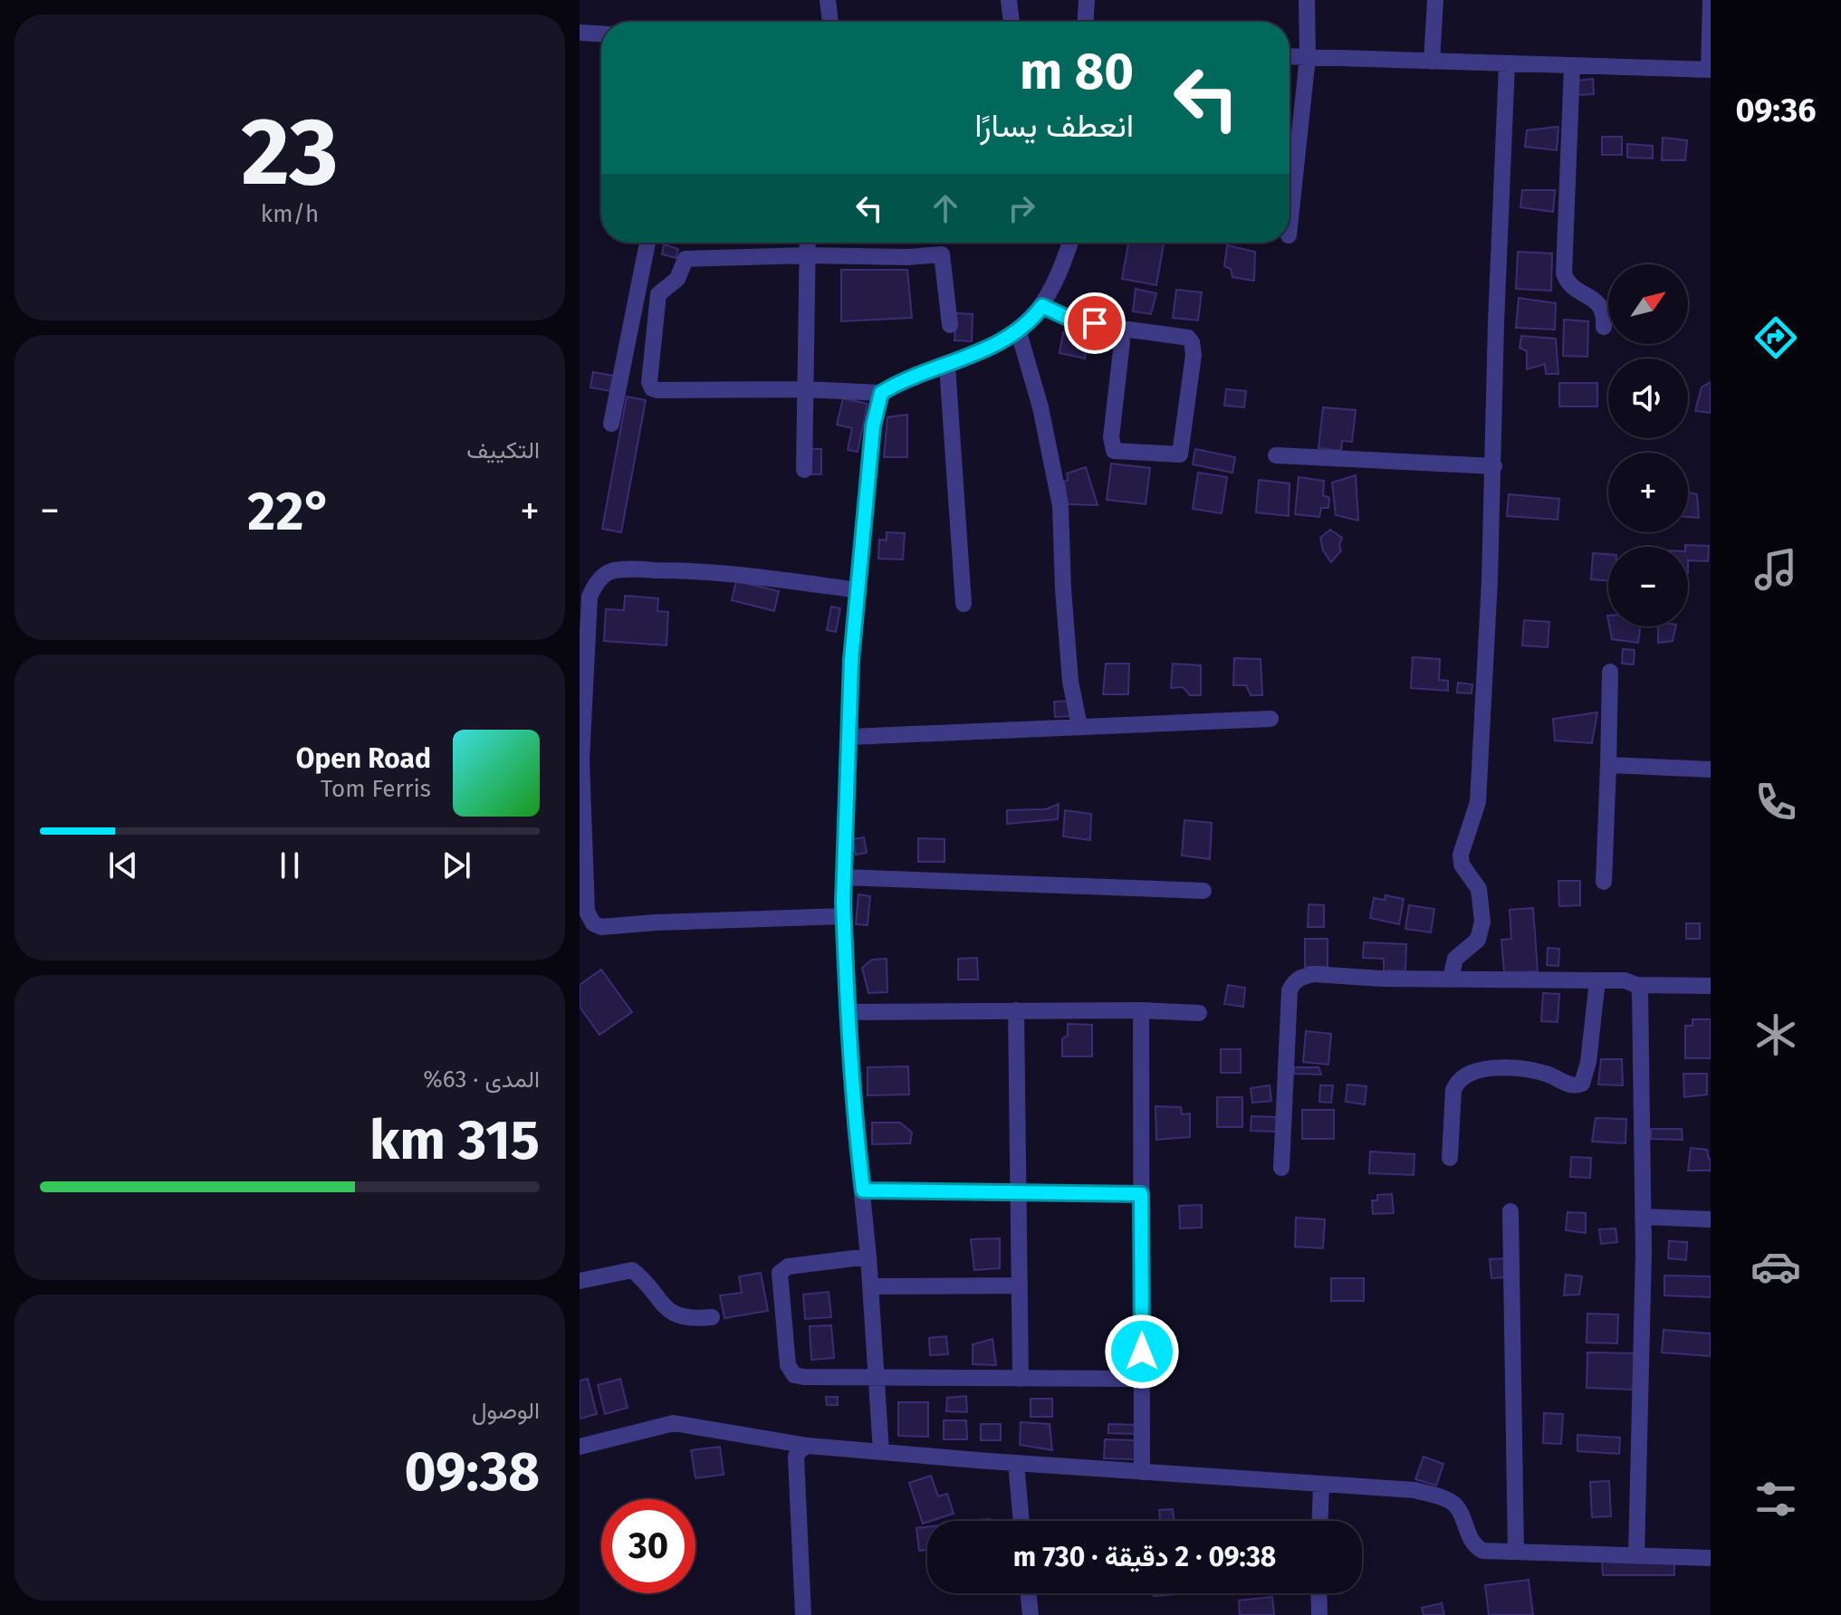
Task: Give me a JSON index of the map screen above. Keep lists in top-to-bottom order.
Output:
{
  "north": "top right",
  "page": {
    "tabs": "09:36",
    "tile": [
      ["23", "km/h"],
      "التكييف",
      ["المدى · 63%", "315 km"],
      ["الوصول", "09:38"]
    ],
    "turn": ["80 m", "انعطف يسارًا"],
    "map_buttons": ["+", "−"],
    "heat": ["−", "22°", "+"],
    "song": ["Open Road", "Tom Ferris"],
    "limit": "30",
    "trip": "09:38 · 2 دقيقة · 730 m"
  }
}
